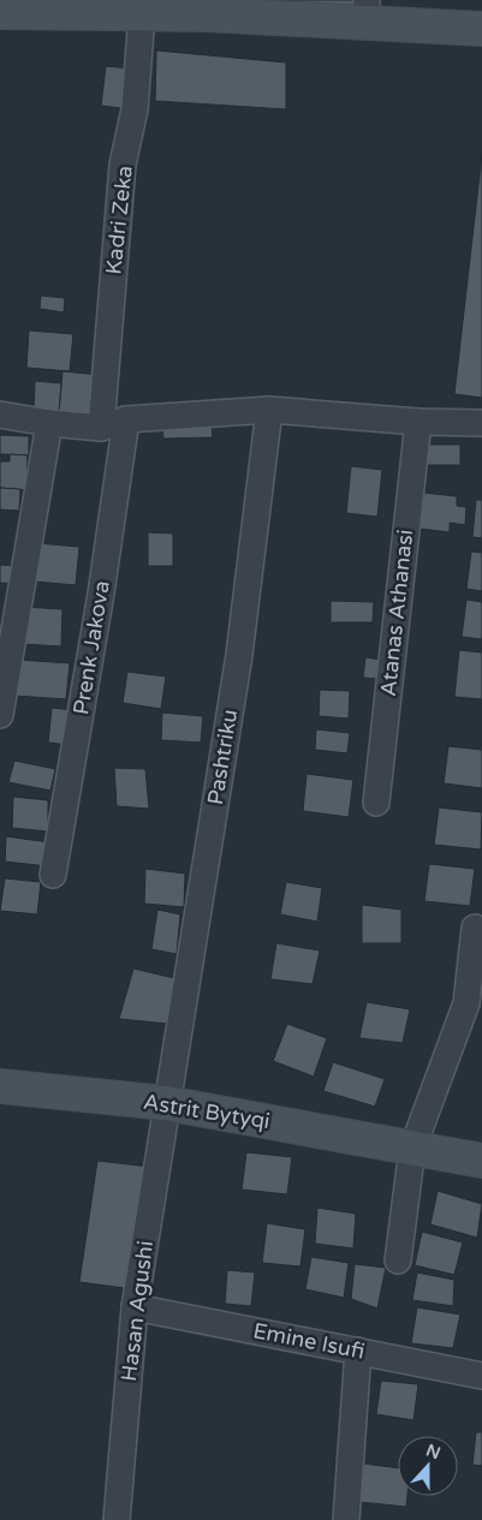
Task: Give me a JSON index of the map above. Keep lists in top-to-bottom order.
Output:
{
  "streets": {
    "street": [
      "Kadri Zeka",
      "Atanas Athanasi",
      "Prenk Jakova",
      "Pashtriku",
      "Astrit Bytyqi",
      "Hasan Agushi",
      "Emine Isufi"
    ]
  },
  "crossings": [
    ["Pashtriku", "Astrit Bytyqi"],
    ["Pashtriku", "Hasan Agushi"],
    ["Astrit Bytyqi", "Hasan Agushi"],
    ["Hasan Agushi", "Emine Isufi"]
  ],
  "north": "top"
}
